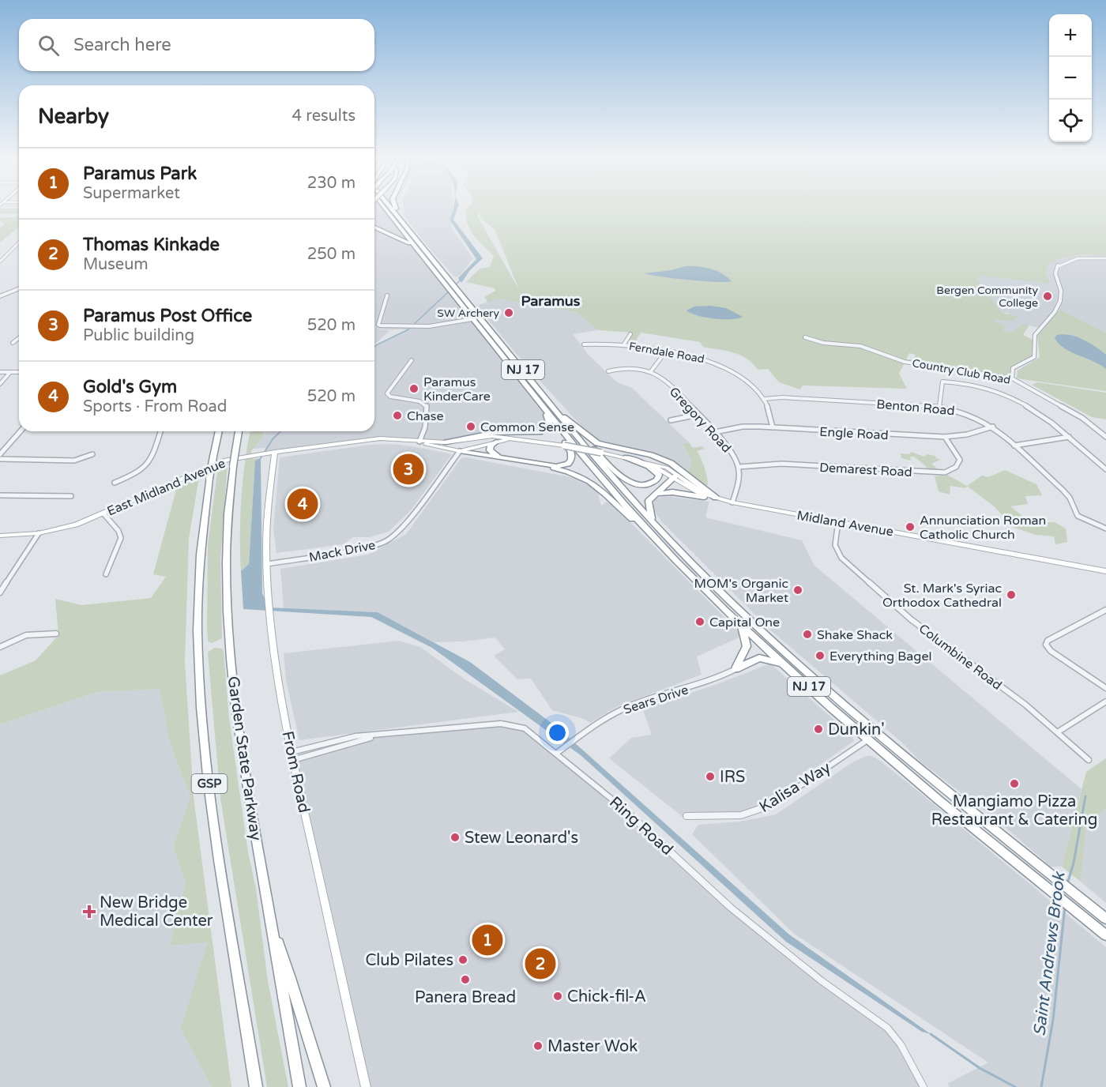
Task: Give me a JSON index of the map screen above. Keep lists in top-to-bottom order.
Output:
{
  "streets": {
    "highway": ["NJ 17", "Garden State Parkway", "GSP"],
    "street": [
      "Ferndale Road",
      "Country Club Road",
      "Benton Road",
      "Gregory Road",
      "Engle Road",
      "Demarest Road",
      "East Midland Avenue",
      "Midland Avenue",
      "Mack Drive",
      "Columbine Road",
      "Sears Drive",
      "From Road",
      "Kalisa Way",
      "Ring Road"
    ]
  },
  "crossings": [
    ["Ferndale Road", "Benton Road"],
    ["Ferndale Road", "Engle Road"],
    ["NJ 17", "Kalisa Way"],
    ["Benton Road", "Engle Road"],
    ["Gregory Road", "Engle Road"],
    ["Gregory Road", "Demarest Road"],
    ["Gregory Road", "Midland Avenue"],
    ["Engle Road", "Demarest Road"],
    ["East Midland Avenue", "Mack Drive"],
    ["East Midland Avenue", "From Road"],
    ["Midland Avenue", "Columbine Road"],
    ["Mack Drive", "From Road"],
    ["Sears Drive", "Ring Road"],
    ["From Road", "Ring Road"]
  ],
  "districts": ["Paramus"],
  "water": ["Saint Andrews Brook"],
  "places": {
    "other": [
      "Bergen Community College",
      "SW Archery",
      "Paramus KinderCare",
      "Chase",
      "Common Sense",
      "Annunciation Roman Catholic Church",
      "MOM's Organic Market",
      "St. Mark's Syriac Orthodox Cathedral",
      "Capital One",
      "Shake Shack",
      "Everything Bagel",
      "Dunkin'",
      "IRS",
      "Mangiamo Pizza Restaurant & Catering",
      "Stew Leonard's",
      "Club Pilates",
      "Panera Bread",
      "Chick-fil-A",
      "Master Wok"
    ],
    "health": ["New Bridge Medical Center"]
  },
  "page": {
    "map_buttons": ["+", "−"],
    "search": "Search here",
    "heading": ["Nearby", "4 results"],
    "list": [
      {
        "mark": "1",
        "name": "Paramus Park",
        "note": "Supermarket",
        "value": "230 m"
      },
      {
        "mark": "2",
        "name": "Thomas Kinkade",
        "note": "Museum",
        "value": "250 m"
      },
      {
        "mark": "3",
        "name": "Paramus Post Office",
        "note": "Public building",
        "value": "520 m"
      },
      {
        "mark": "4",
        "name": "Gold's Gym",
        "note": "Sports · From Road",
        "value": "520 m"
      }
    ],
    "pins": [
      "3",
      "4",
      "1",
      "2"
    ]
  }
}
